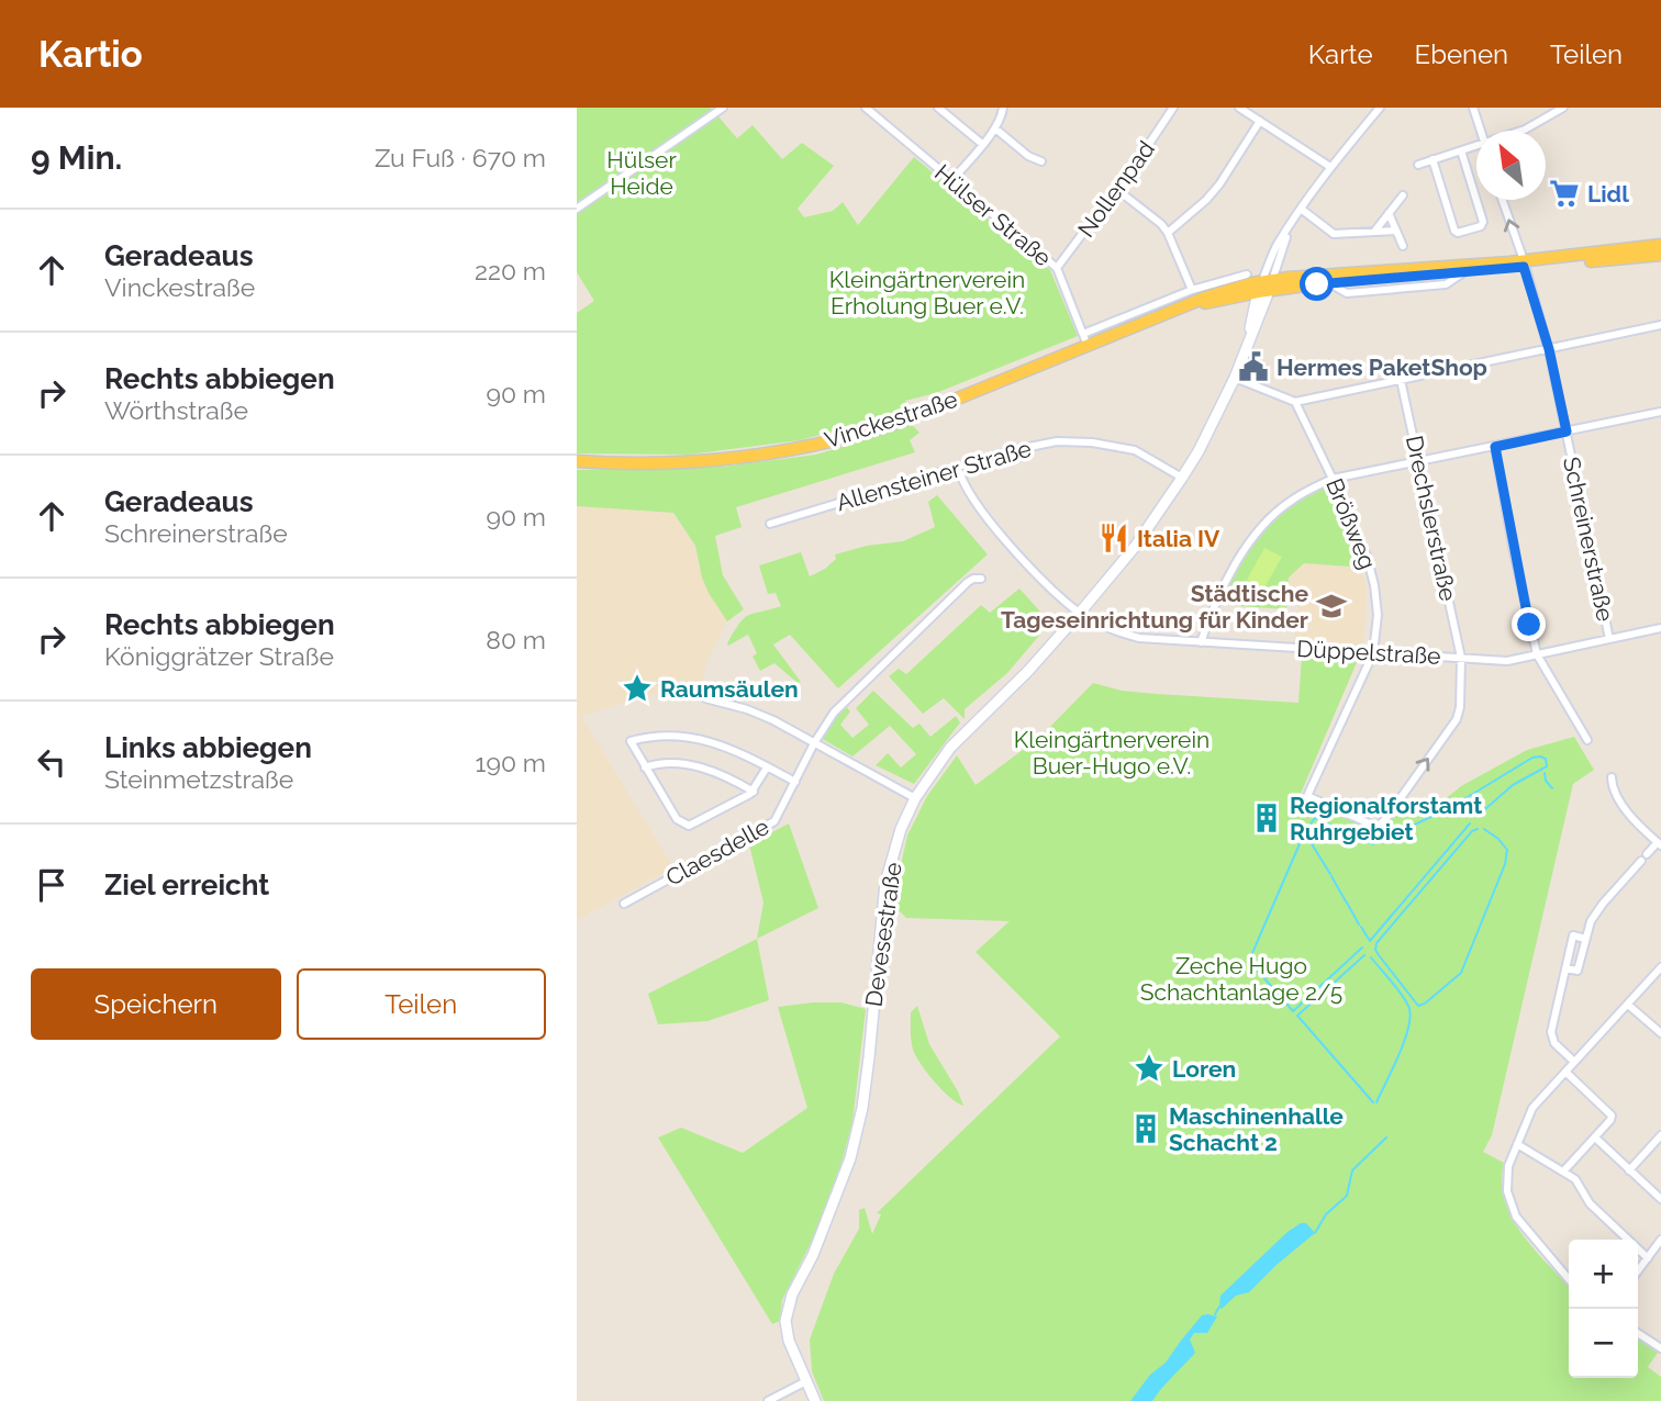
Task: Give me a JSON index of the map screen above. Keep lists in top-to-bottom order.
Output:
{
  "streets": {
    "main road": ["Vinckestraße"],
    "street": [
      "Nollenpad",
      "Hülser Straße",
      "Allensteiner Straße",
      "Drechslerstraße",
      "Brößweg",
      "Schreinerstraße",
      "Düppelstraße",
      "Claesdelle",
      "Devesestraße"
    ]
  },
  "crossings": [
    ["Nollenpad", "Hülser Straße"],
    ["Hülser Straße", "Vinckestraße"],
    ["Vinckestraße", "Schreinerstraße"],
    ["Vinckestraße", "Devesestraße"],
    ["Allensteiner Straße", "Düppelstraße"],
    ["Allensteiner Straße", "Devesestraße"],
    ["Drechslerstraße", "Brößweg"],
    ["Drechslerstraße", "Düppelstraße"],
    ["Brößweg", "Düppelstraße"],
    ["Schreinerstraße", "Düppelstraße"],
    ["Düppelstraße", "Devesestraße"]
  ],
  "parks": [
    "Hülser Heide",
    "Kleingärtnerverein Erholung Buer e.V.",
    "Kleingärtnerverein Buer-Hugo e.V.",
    "Zeche Hugo Schachtanlage 2/5"
  ],
  "places": {
    "supermarket": ["Lidl"],
    "public building": ["Hermes PaketShop"],
    "restaurant": ["Italia IV"],
    "school or university": ["Städtische Tageseinrichtung für Kinder"],
    "place": ["Raumsäulen", "Loren"],
    "building": ["Regionalforstamt Ruhrgebiet", "Maschinenhalle Schacht 2"]
  },
  "north": "top left",
  "page": {
    "header": "Kartio",
    "nav": ["Karte", "Ebenen", "Teilen"],
    "heading": ["9 Min.", "Zu Fuß · 670 m"],
    "list": [
      ["Geradeaus", "Vinckestraße", "220 m"],
      ["Rechts abbiegen", "Wörthstraße", "90 m"],
      ["Geradeaus", "Schreinerstraße", "90 m"],
      ["Rechts abbiegen", "Königgrätzer Straße", "80 m"],
      ["Links abbiegen", "Steinmetzstraße", "190 m"],
      "Ziel erreicht"
    ],
    "buttons": ["Speichern", "Teilen"],
    "map_buttons": ["+", "−"]
  }
}
